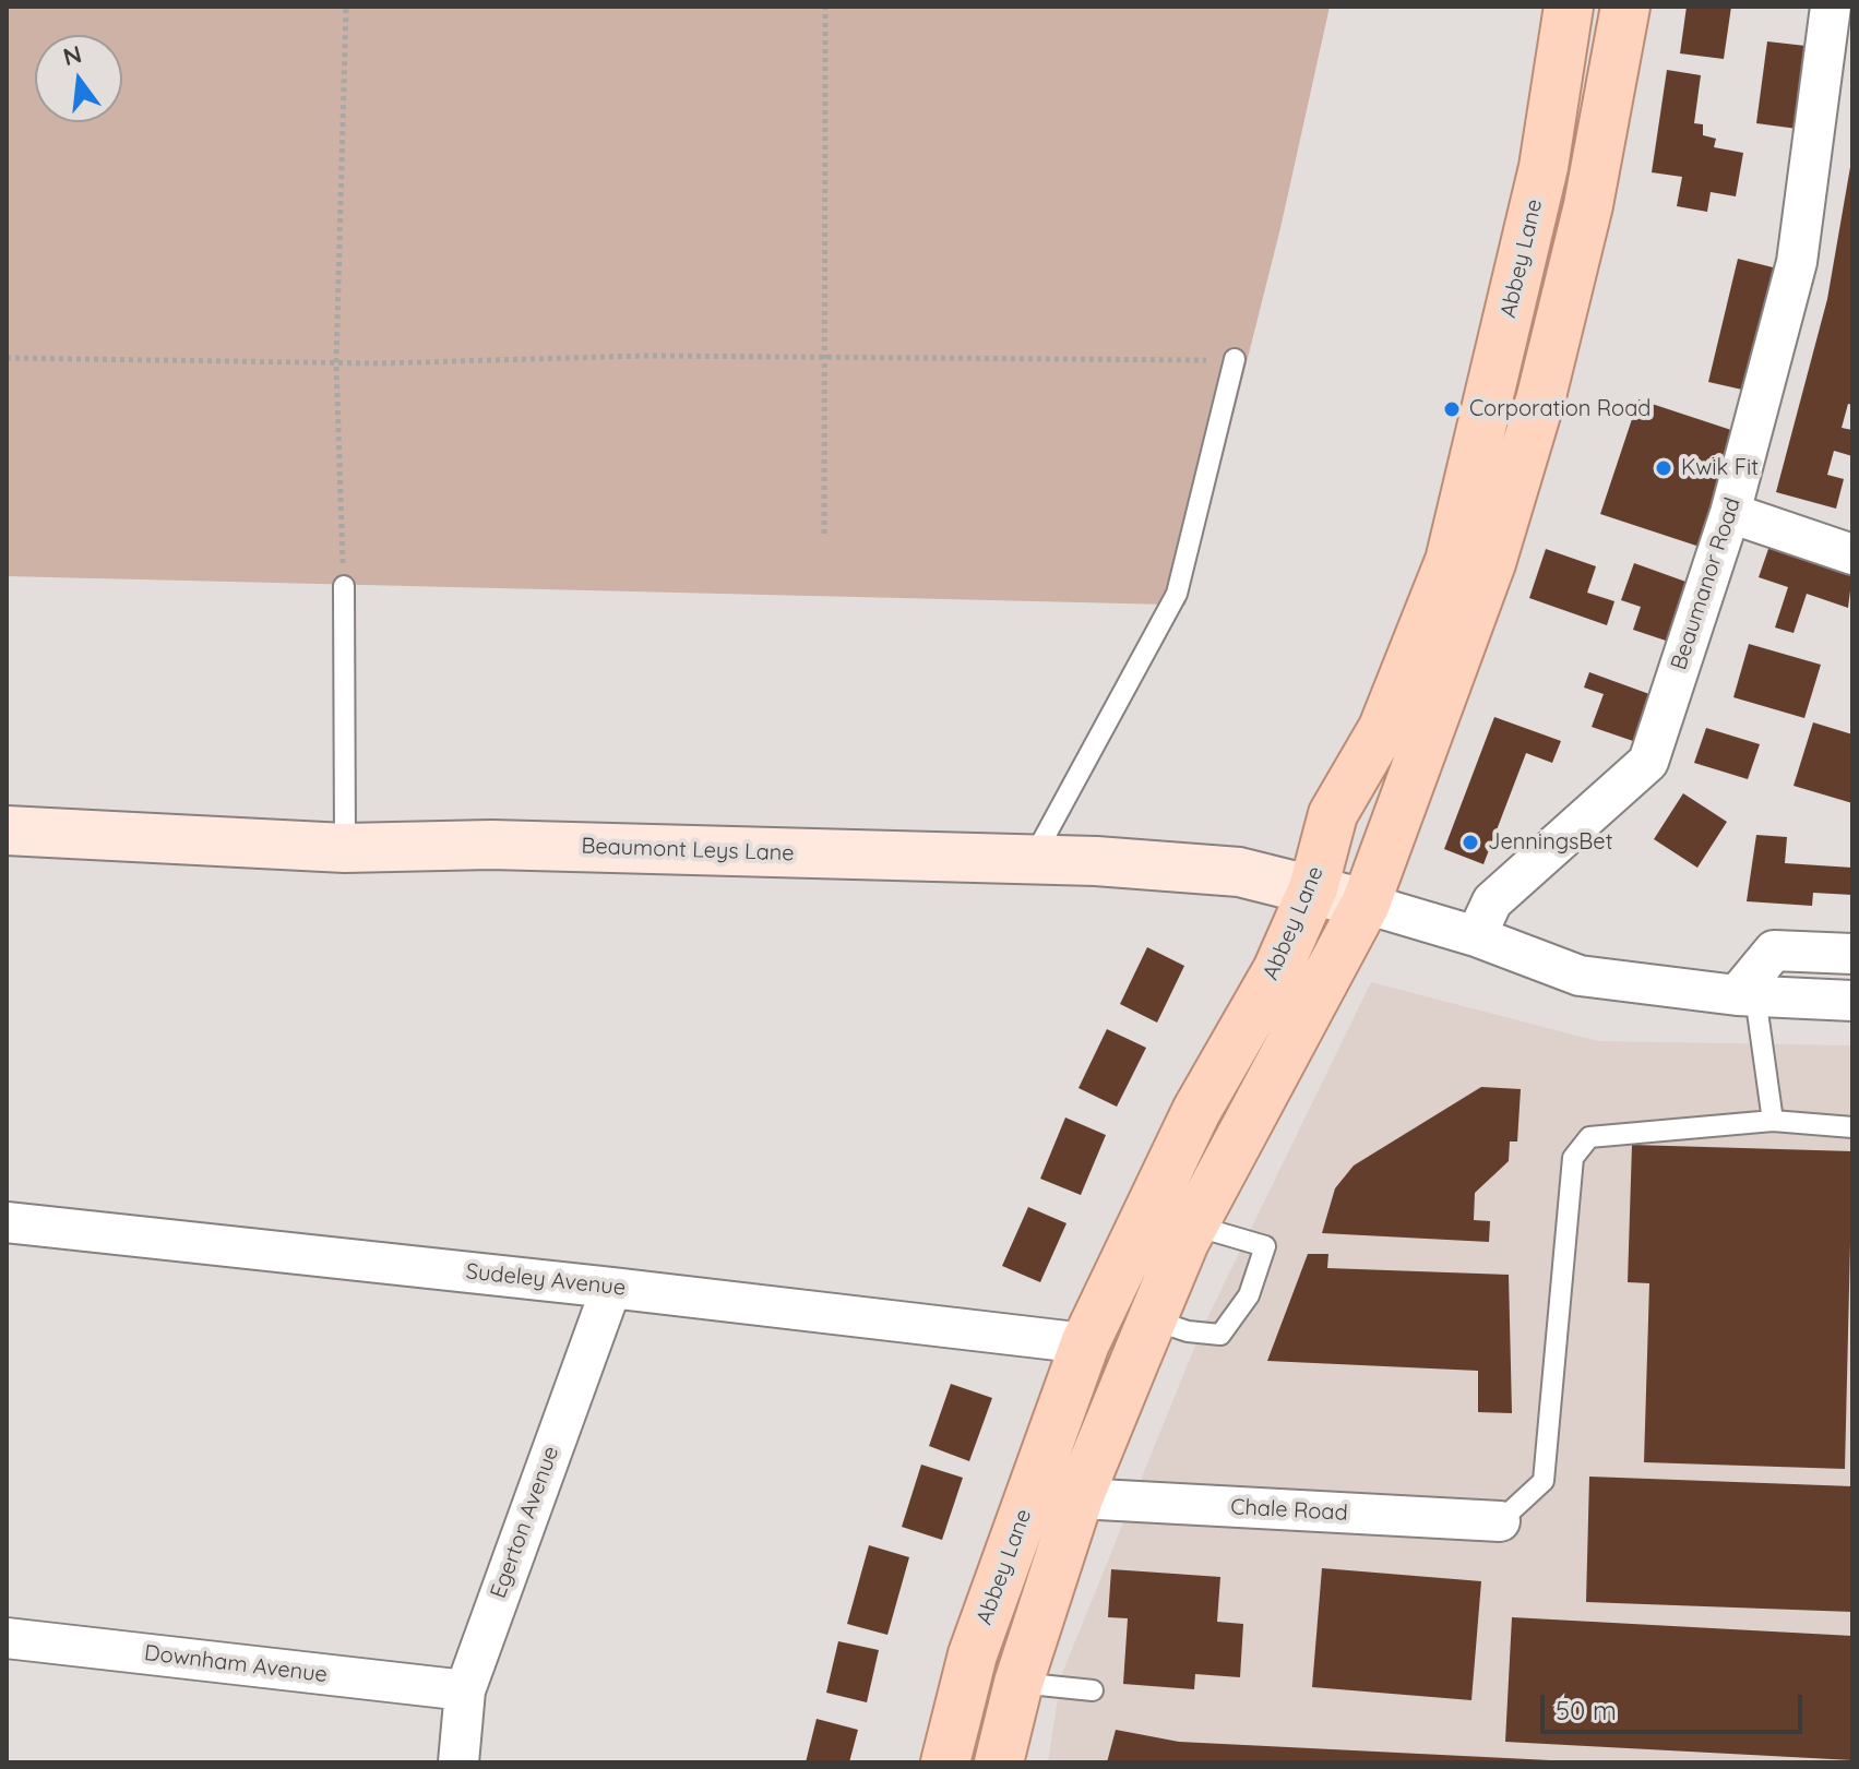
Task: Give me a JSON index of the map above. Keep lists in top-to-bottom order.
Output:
{
  "streets": {
    "main road": ["Abbey Lane"],
    "street": [
      "Beaumanor Road",
      "Beaumont Leys Lane",
      "Sudeley Avenue",
      "Chale Road",
      "Egerton Avenue",
      "Downham Avenue"
    ]
  },
  "crossings": [
    ["Abbey Lane", "Beaumont Leys Lane"],
    ["Abbey Lane", "Sudeley Avenue"],
    ["Sudeley Avenue", "Egerton Avenue"],
    ["Egerton Avenue", "Downham Avenue"]
  ],
  "places": ["Corporation Road", "Kwik Fit", "JenningsBet"],
  "scale_bar": "50 m",
  "north": "top"
}
